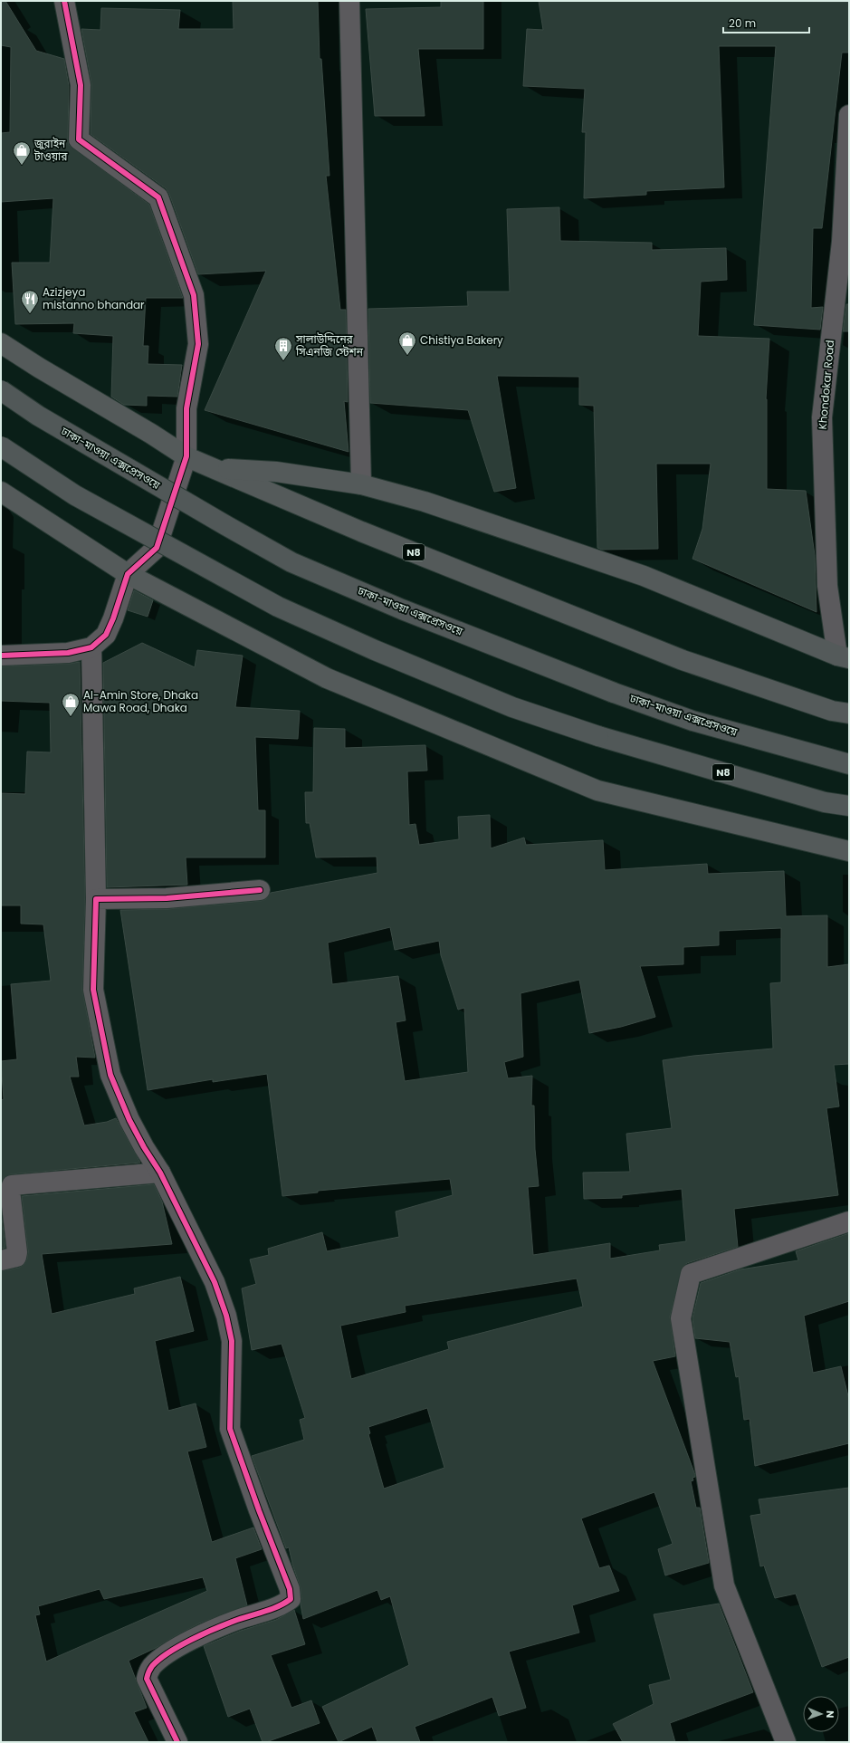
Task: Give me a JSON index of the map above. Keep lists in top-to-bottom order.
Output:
{
  "streets": {
    "highway": ["ঢাকা-মাওয়া এক্সপ্রেসওয়ে", "N8"],
    "street": ["Khondokar Road"]
  },
  "places": {
    "shop": ["জুরাইন টাওয়ার", "Chistiya Bakery", "Al-Amin Store, Dhaka Mawa Road, Dhaka"],
    "restaurant": ["Azizjeya mistanno bhandar"],
    "building": ["সালাউদ্দিনের সিএনজি স্টেশন"]
  },
  "scale_bar": "20 m",
  "north": "right"
}
